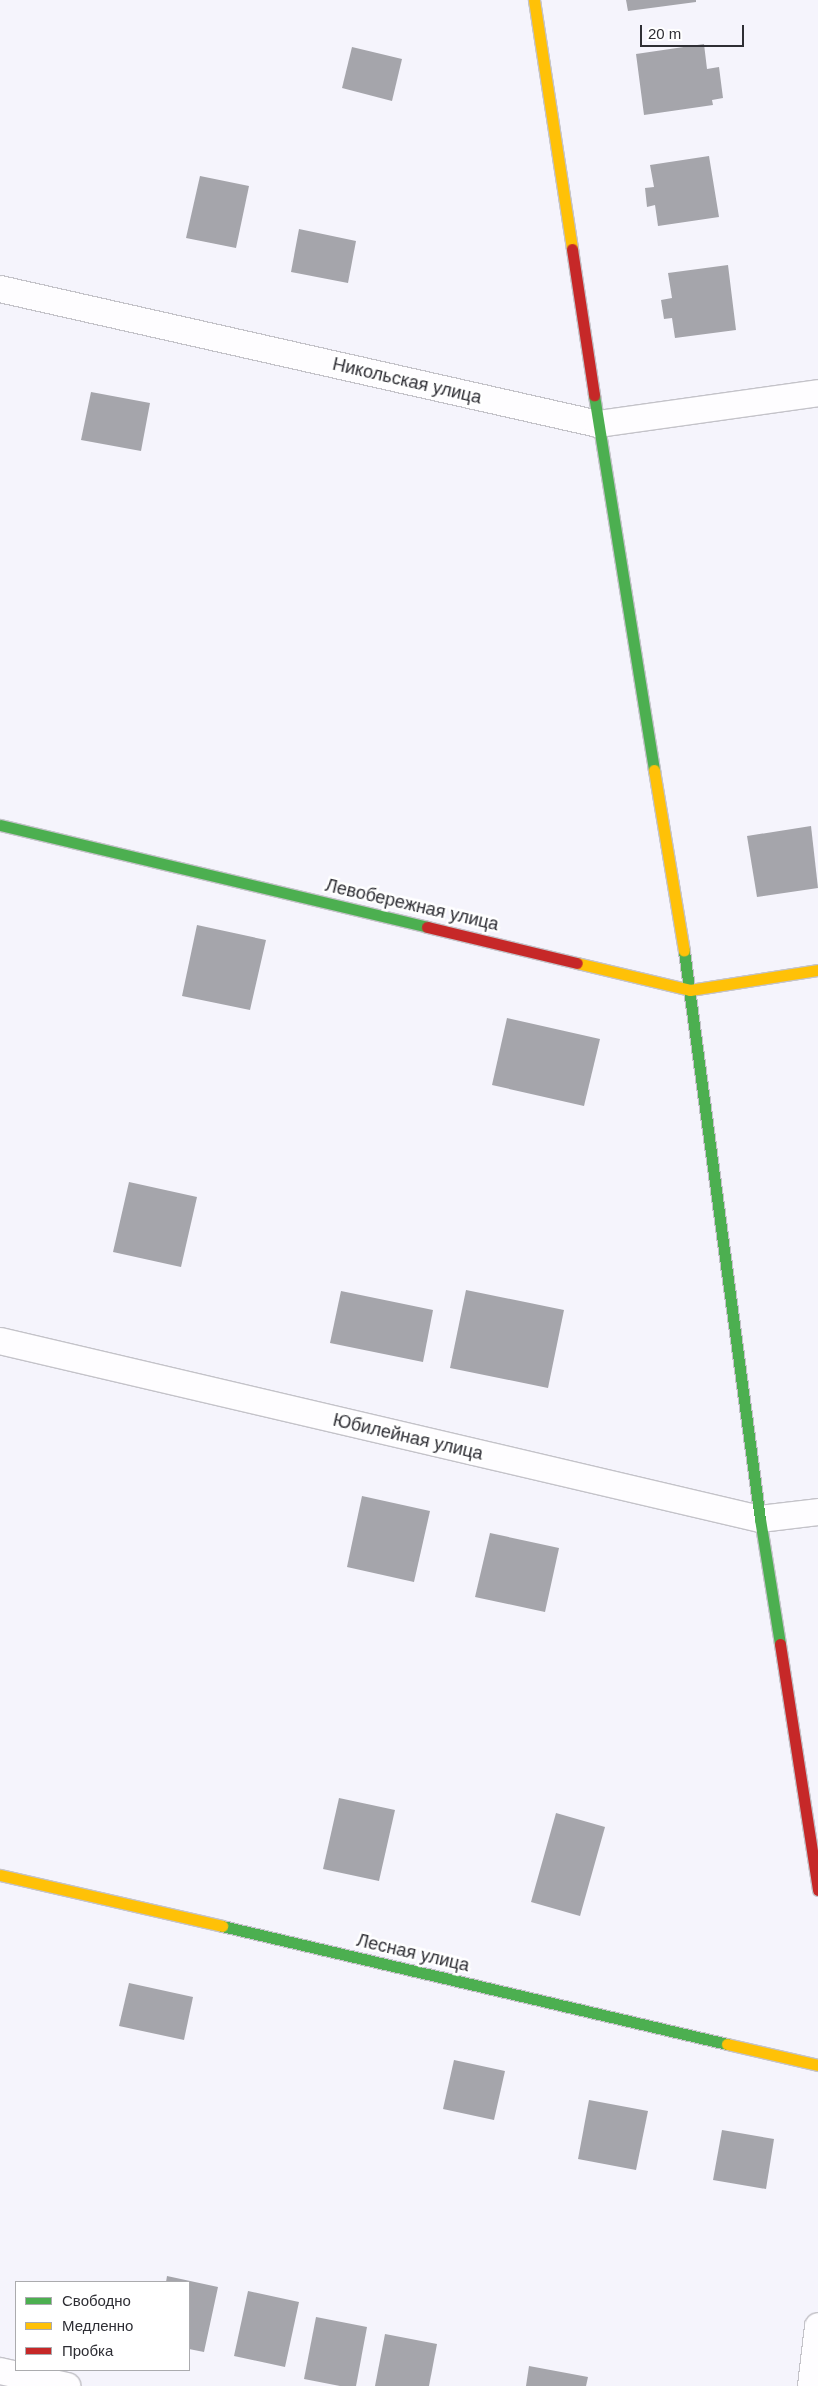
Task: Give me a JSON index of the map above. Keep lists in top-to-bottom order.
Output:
{
  "streets": {
    "street": [
      "Никольская улица",
      "Левобережная улица",
      "Юбилейная улица",
      "Лесная улица"
    ]
  },
  "legend": ["Свободно", "Медленно", "Пробка"],
  "scale_bar": "20 m"
}
